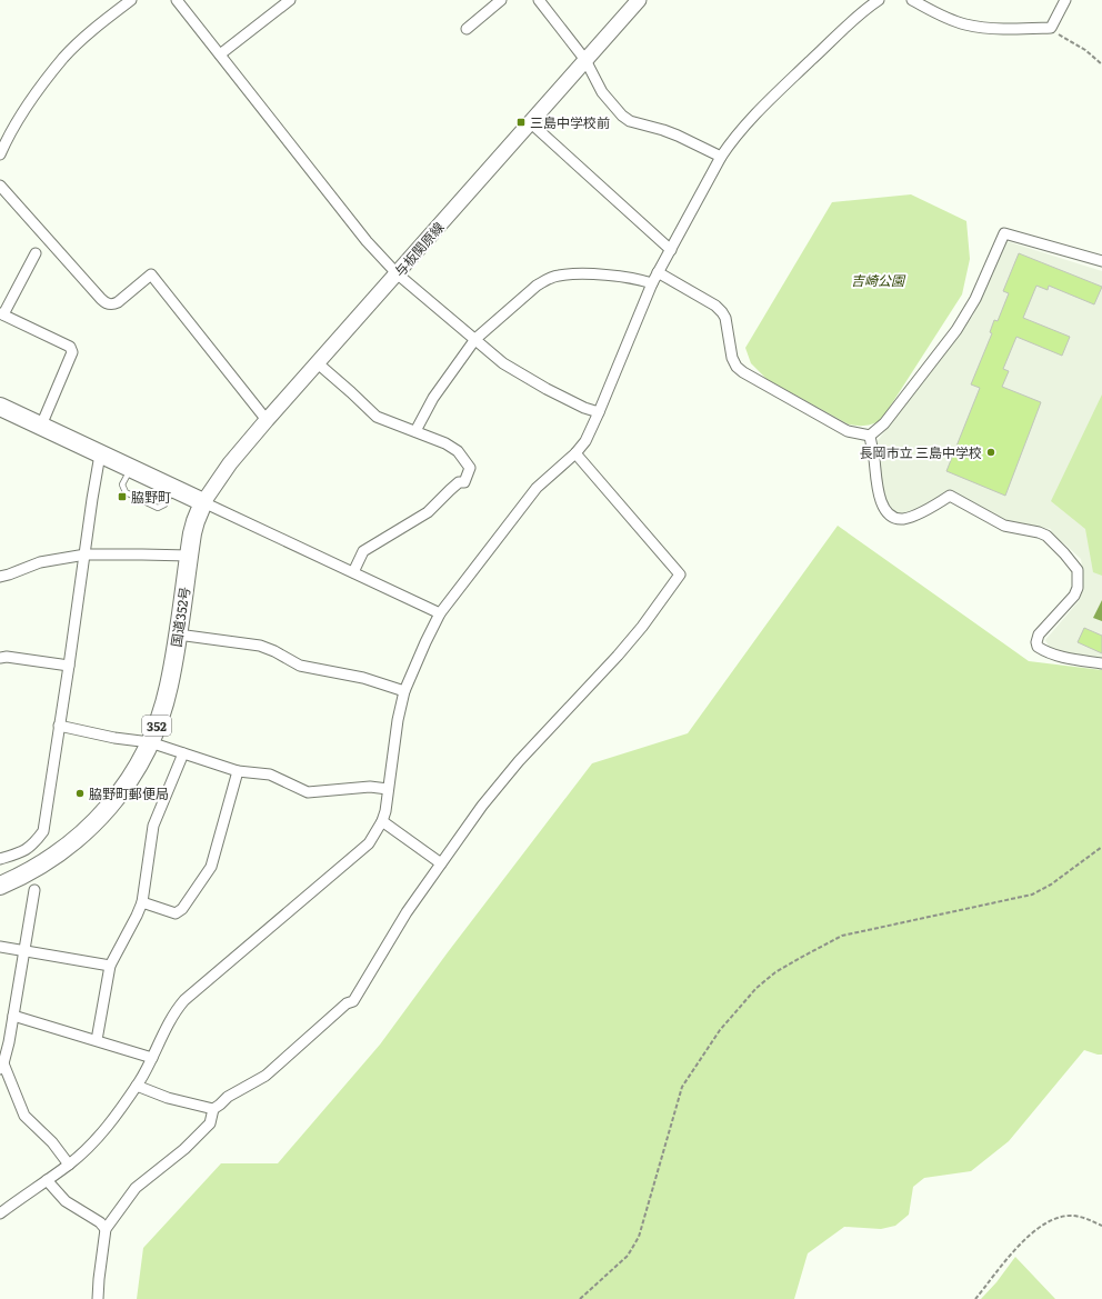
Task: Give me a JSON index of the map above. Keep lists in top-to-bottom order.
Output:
{
  "streets": {
    "highway": ["国道352号", "352"],
    "main road": ["与板関原線"]
  },
  "crossings": [
    ["与板関原線", "国道352号"]
  ],
  "parks": ["吉崎公園"],
  "places": {
    "transit": ["三島中学校前", "脇野町"],
    "other": ["長岡市立 三島中学校", "脇野町郵便局"]
  }
}
